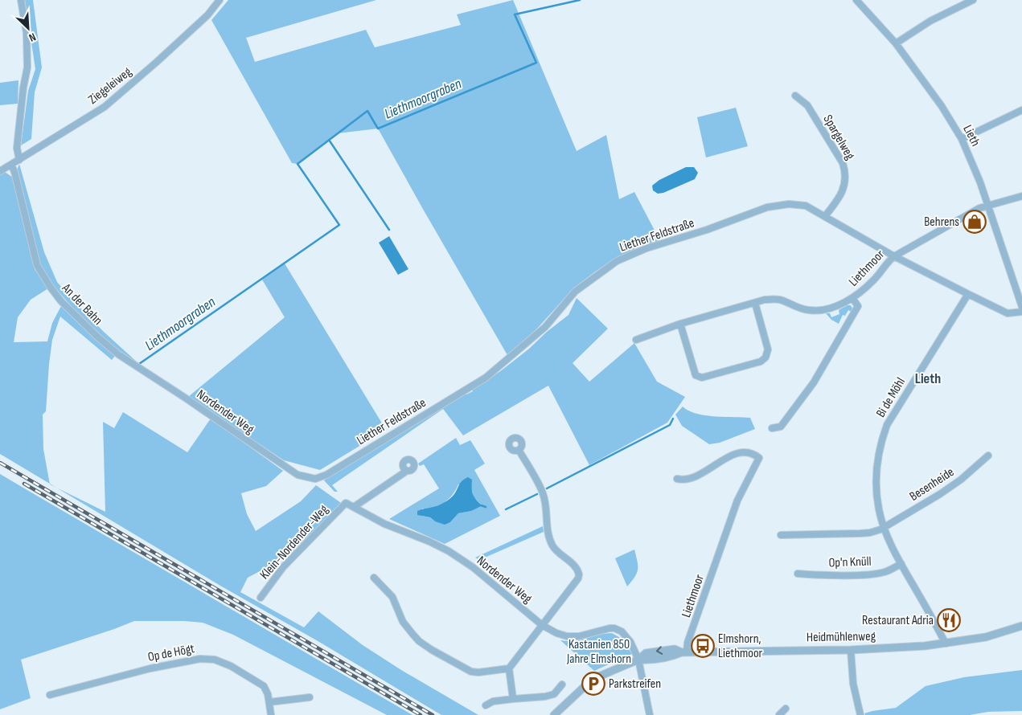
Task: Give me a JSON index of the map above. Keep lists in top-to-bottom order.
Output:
{
  "streets": {
    "street": [
      "Ziegeleiweg",
      "Lieth",
      "Spargelweg",
      "Liether Feldstraße",
      "Liethmoor",
      "An der Bahn",
      "Bi de Möhl",
      "Nordender Weg",
      "Besenheide",
      "Klein-Nordender-Weg",
      "Op'n Knüll",
      "Heidmühlenweg",
      "Op de Högt"
    ]
  },
  "crossings": [
    ["Ziegeleiweg", "An der Bahn"],
    ["Lieth", "Liethmoor"],
    ["Spargelweg", "Liether Feldstraße"],
    ["Liether Feldstraße", "Liethmoor"],
    ["Liether Feldstraße", "Bi de Möhl"],
    ["Liether Feldstraße", "Nordender Weg"],
    ["Liethmoor", "Heidmühlenweg"],
    ["An der Bahn", "Nordender Weg"],
    ["Bi de Möhl", "Besenheide"],
    ["Bi de Möhl", "Op'n Knüll"],
    ["Bi de Möhl", "Heidmühlenweg"],
    ["Nordender Weg", "Klein-Nordender-Weg"],
    ["Nordender Weg", "Heidmühlenweg"]
  ],
  "districts": ["Lieth"],
  "water": ["Liethmoorgraben"],
  "parks": ["Kastanien 850 Jahre Elmshorn"],
  "places": {
    "shop": ["Behrens"],
    "restaurant": ["Restaurant Adria"],
    "bus stop": ["Elmshorn, Liethmoor"],
    "parking": ["Parkstreifen"]
  },
  "north": "bottom right"
}
